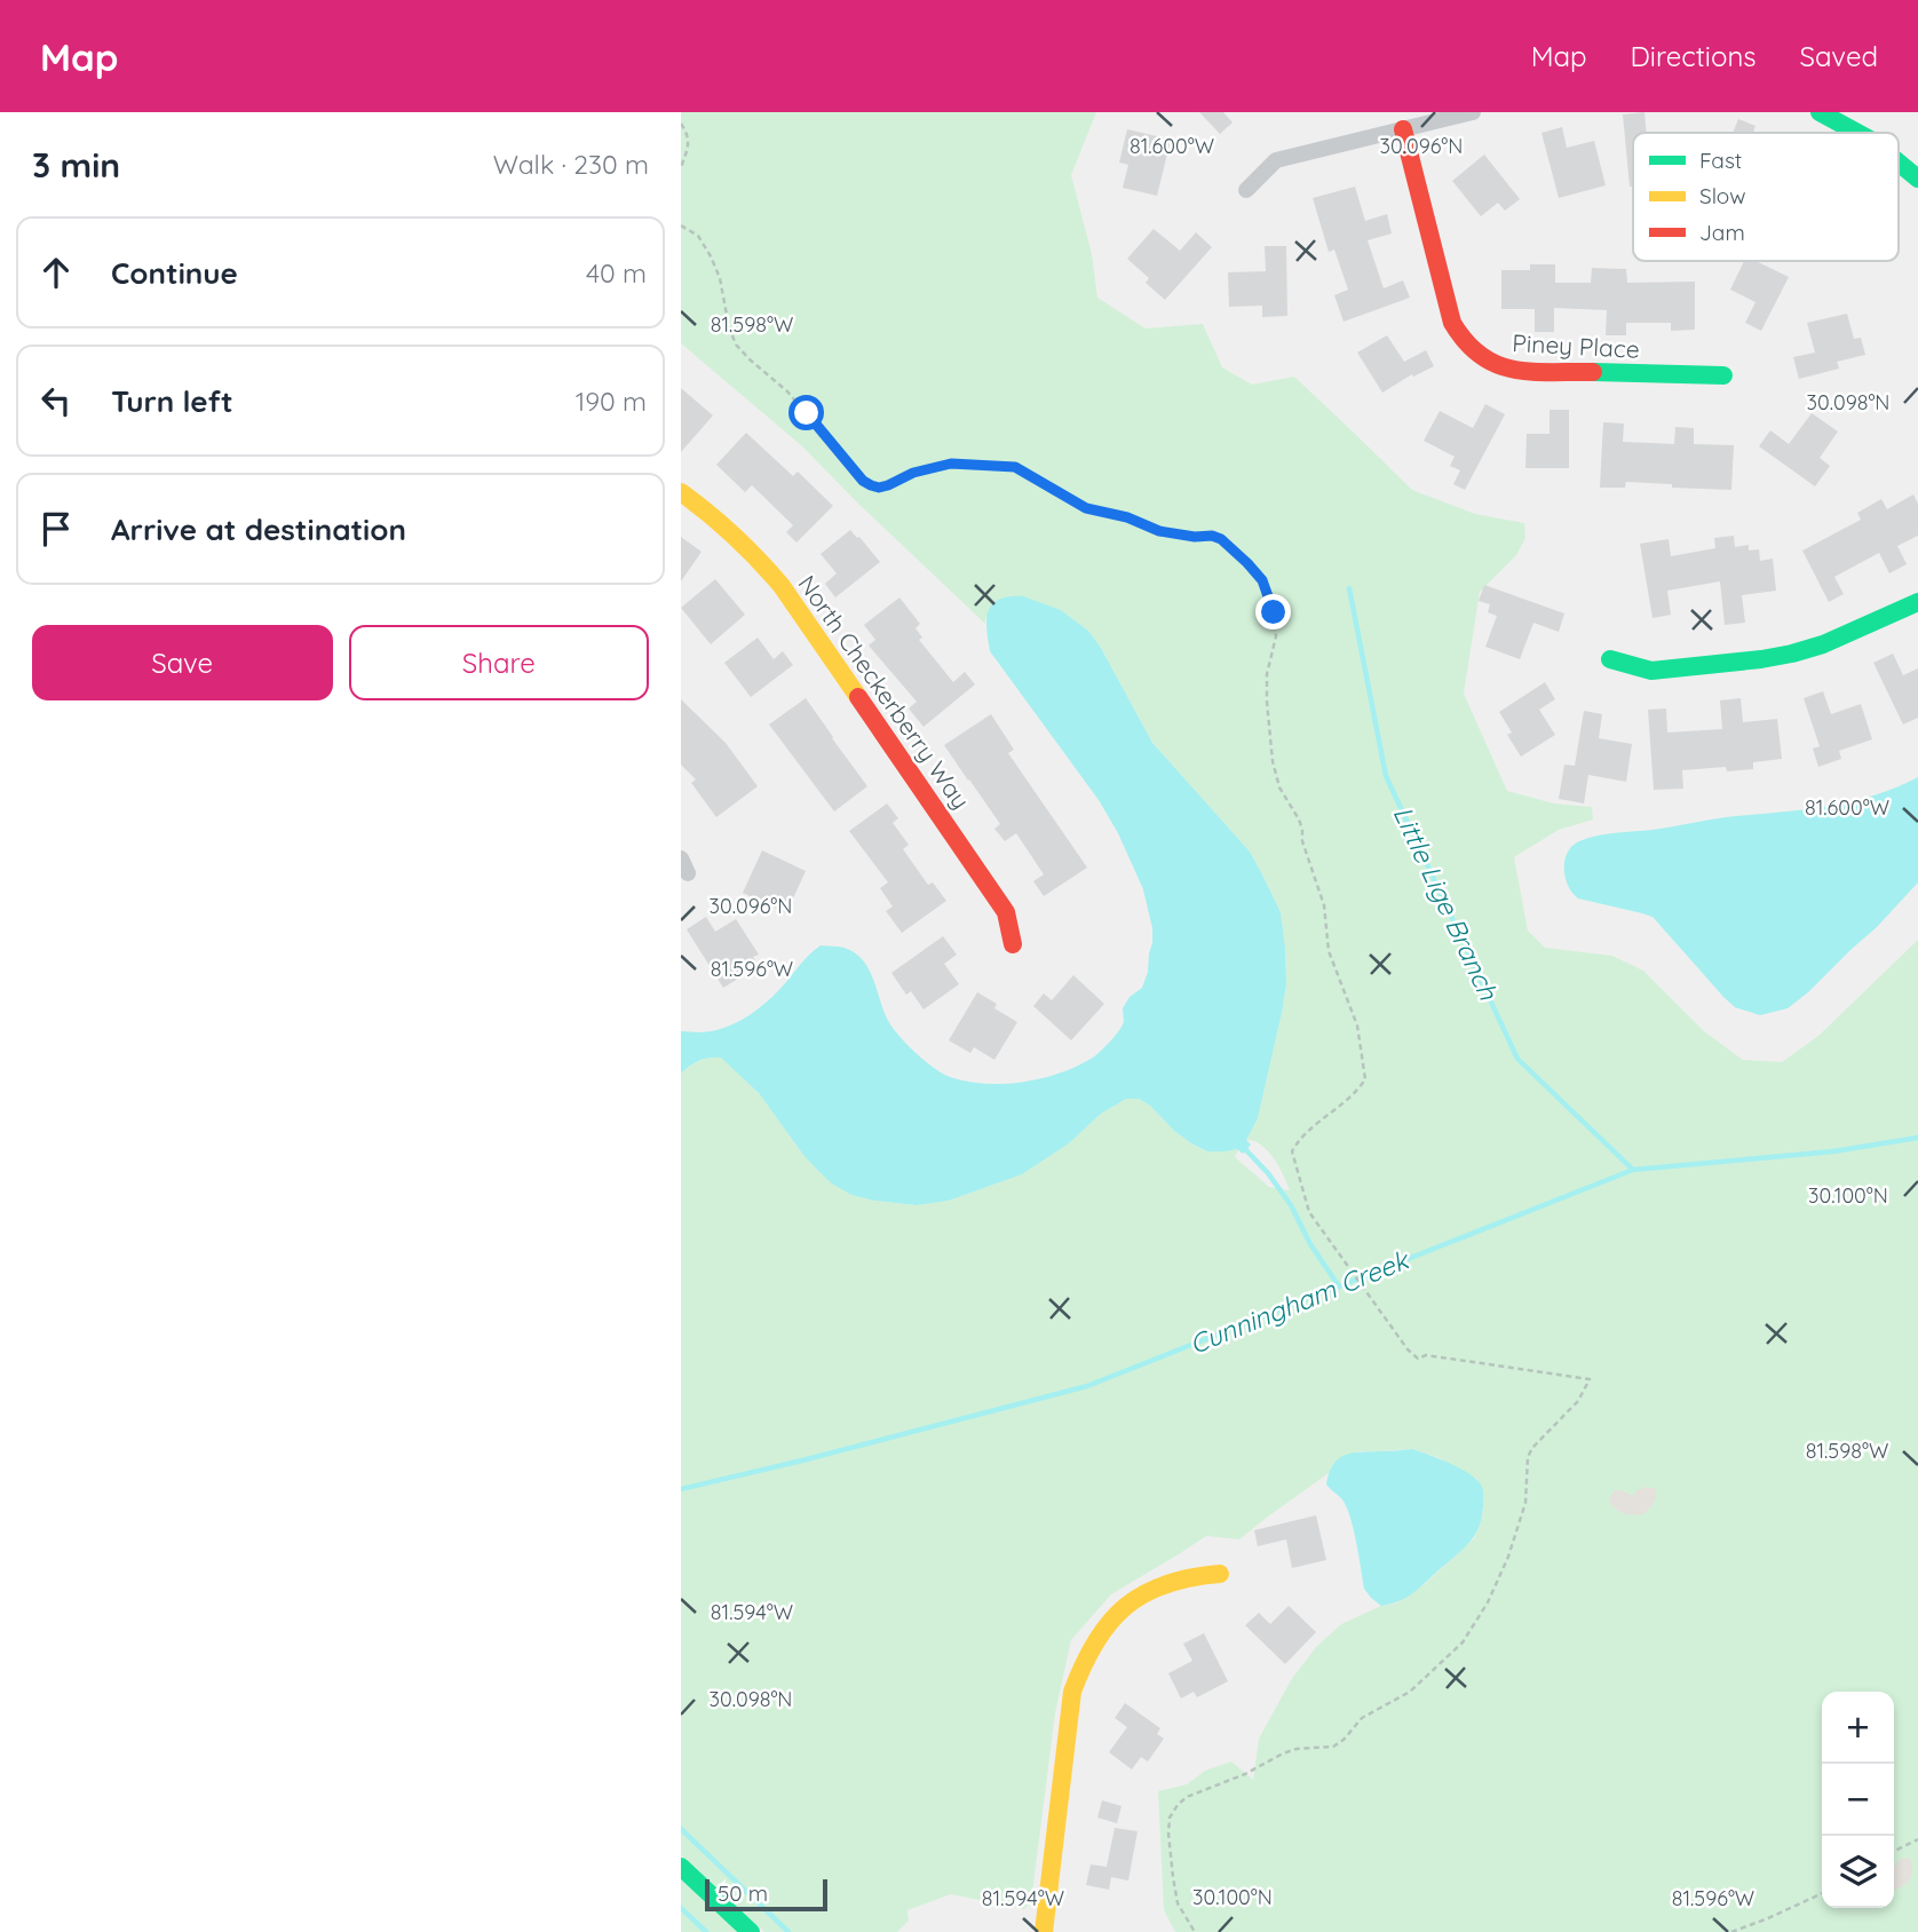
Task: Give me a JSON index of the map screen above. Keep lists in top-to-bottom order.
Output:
{
  "streets": {
    "street": ["Piney Place", "North Checkerberry Way"]
  },
  "water": ["Little Lige Branch", "Cunningham Creek"],
  "legend": ["Fast", "Slow", "Jam"],
  "scale_bar": "50 m",
  "page": {
    "header": "Map",
    "nav": ["Map", "Directions", "Saved"],
    "heading": ["3 min", "Walk · 230 m"],
    "list": [
      ["Continue", "40 m"],
      ["Turn left", "190 m"],
      "Arrive at destination"
    ],
    "buttons": ["Save", "Share"],
    "map_buttons": ["+", "−"],
    "scale": "50 m"
  },
  "coordinates": [
    "81.600°W",
    "30.096°N",
    "81.598°W",
    "30.098°N",
    "81.596°W",
    "30.100°N",
    "81.594°W"
  ]
}
